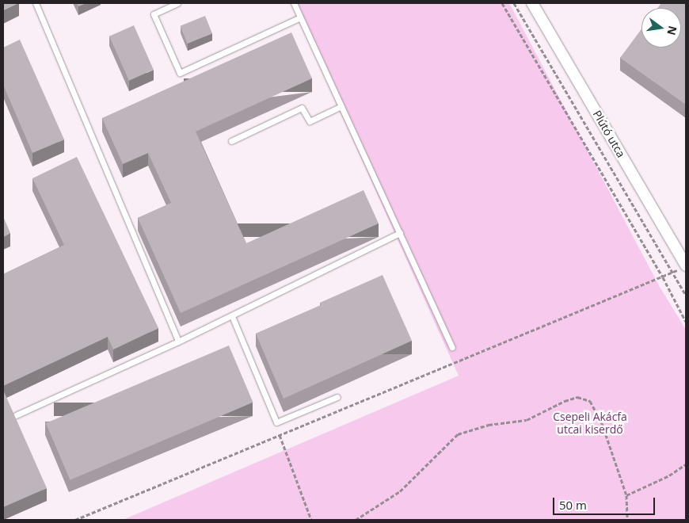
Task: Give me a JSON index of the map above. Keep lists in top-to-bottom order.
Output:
{
  "streets": {
    "street": ["Plútó utca"]
  },
  "parks": ["Csepeli Akácfa utcai kiserdő"],
  "scale_bar": "50 m",
  "north": "right"
}
